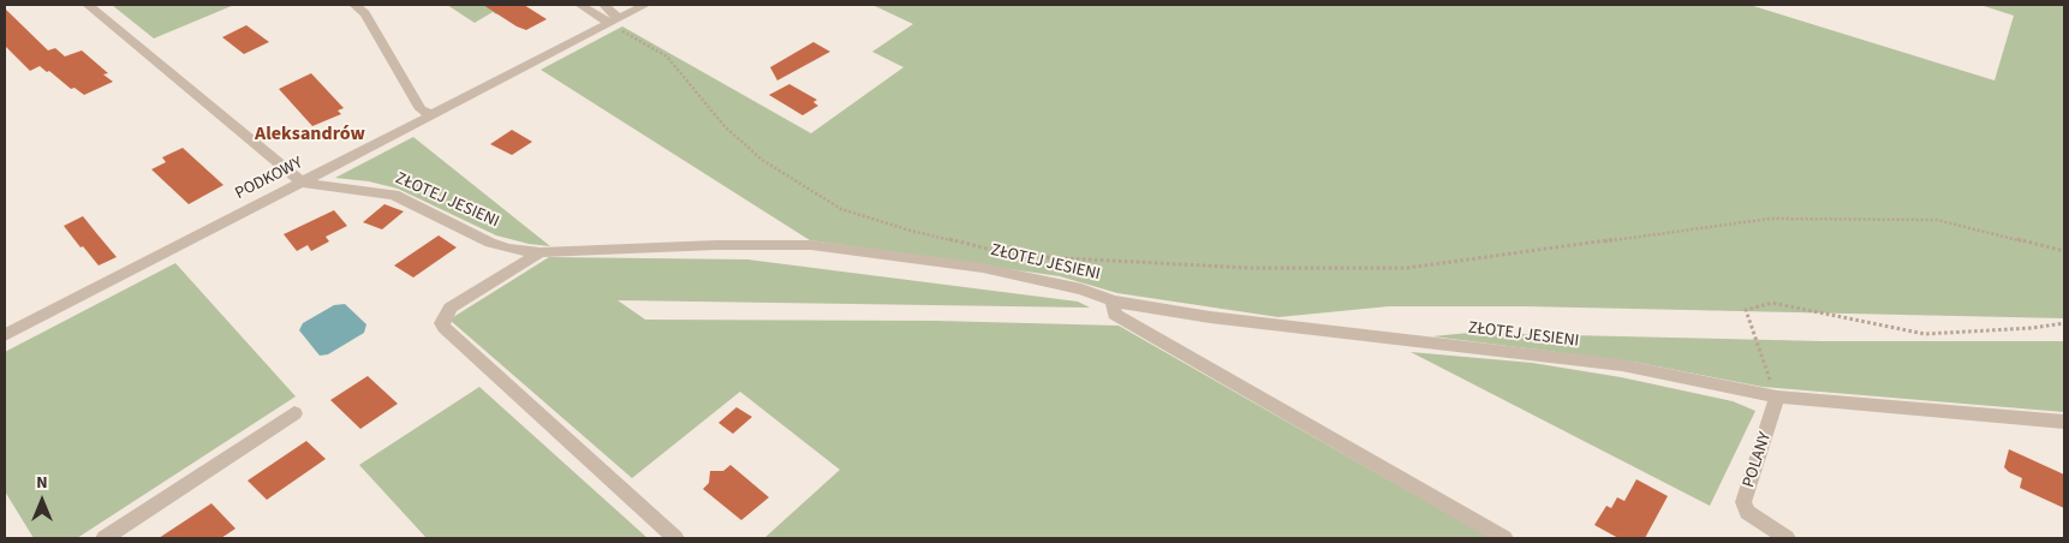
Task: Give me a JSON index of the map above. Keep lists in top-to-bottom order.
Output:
{
  "streets": {
    "street": ["PODKOWY", "ZŁOTEJ JESIENI", "POLANY"]
  },
  "crossings": [
    ["PODKOWY", "ZŁOTEJ JESIENI"],
    ["ZŁOTEJ JESIENI", "POLANY"]
  ],
  "districts": ["Aleksandrów"],
  "north": "top"
}
